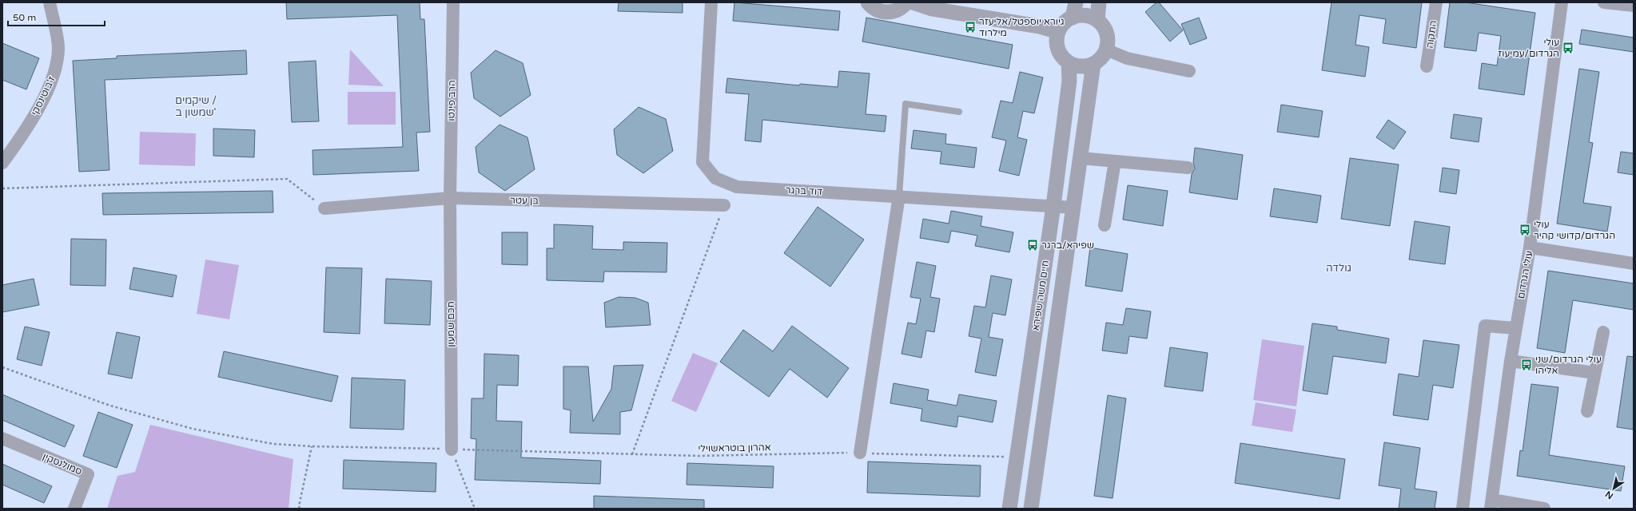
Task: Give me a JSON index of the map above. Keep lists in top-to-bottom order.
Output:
{
  "streets": {
    "street": [
      "התקוה",
      "ז'בוטינסקי",
      "הרב פינטו",
      "דוד ברגר",
      "בן עטר",
      "עולי הגרדום",
      "חיים משה שפירא",
      "חכם שמעון",
      "סמולנסקין"
    ],
    "path": ["אהרון בוטראשוילי"]
  },
  "crossings": [
    ["הרב פינטו", "בן עטר"],
    ["הרב פינטו", "חכם שמעון"],
    ["דוד ברגר", "חיים משה שפירא"],
    ["בן עטר", "חכם שמעון"],
    ["חיים משה שפירא", "אהרון בוטראשוילי"],
    ["חכם שמעון", "אהרון בוטראשוילי"]
  ],
  "districts": ["שיקמים / שמשון ב'", "גולדה"],
  "places": {
    "bus stop": [
      "גיורא יוספטל/אליעזר מילרוד",
      "עולי הגרדום/עמיעוז",
      "עולי הגרדום/קדושי קהיר",
      "שפירא/ברגר",
      "עולי הגרדום/שני אליהו"
    ]
  },
  "scale_bar": "50 m",
  "north": "bottom left"
}
